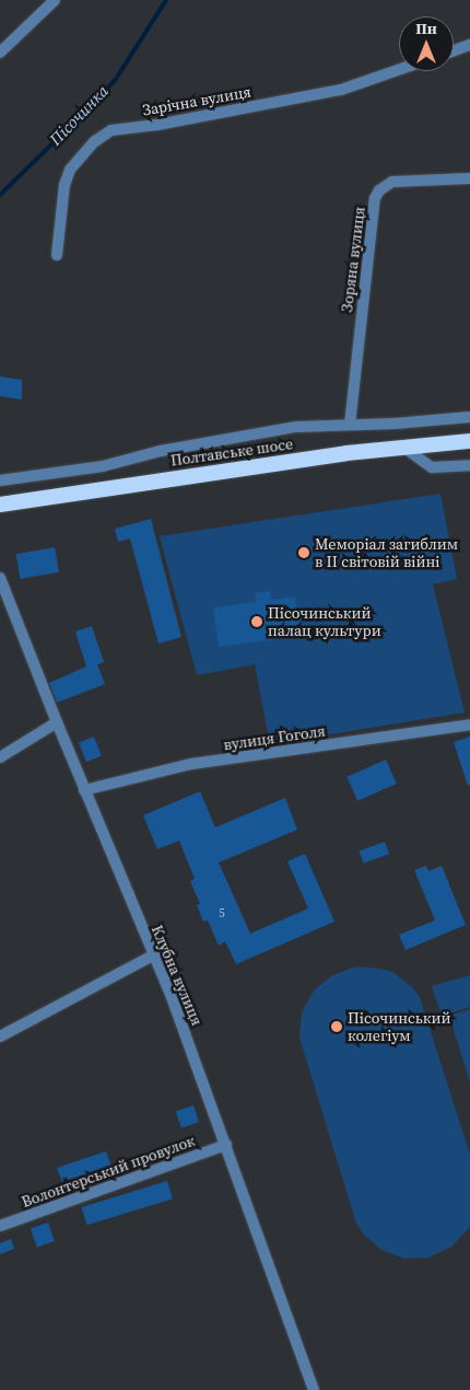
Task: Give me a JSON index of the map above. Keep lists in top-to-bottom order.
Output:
{
  "streets": {
    "highway": ["Полтавське шосе"],
    "street": [
      "Зарічна вулиця",
      "Зоряна вулиця",
      "вулиця Гоголя",
      "Клубна вулиця",
      "Волонтерський провулок"
    ]
  },
  "crossings": [
    ["вулиця Гоголя", "Клубна вулиця"],
    ["Клубна вулиця", "Волонтерський провулок"]
  ],
  "water": ["Пісочинка"],
  "places": ["Меморіал загиблим в II світовій війні", "Пісочинський палац культури", "Пісочинський колегіум"],
  "house_numbers": ["5"],
  "north": "top"
}
